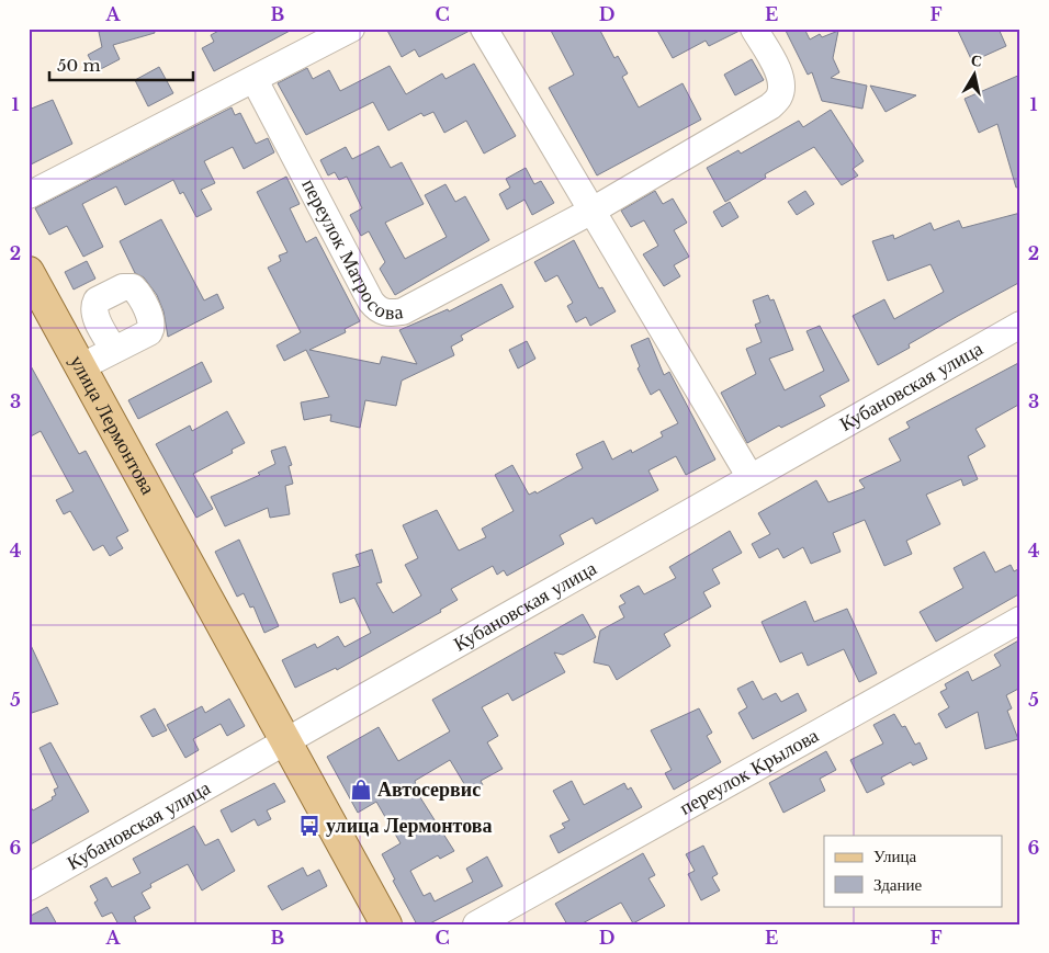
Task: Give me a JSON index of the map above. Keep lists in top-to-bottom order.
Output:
{
  "streets": {
    "main road": ["улица Лермонтова"],
    "street": ["переулок Матросова", "Кубановская улица", "переулок Крылова"]
  },
  "crossings": [
    ["Кубановская улица", "улица Лермонтова"]
  ],
  "places": {
    "shop": ["Автосервис"],
    "bus stop": ["улица Лермонтова"]
  },
  "legend": ["Улица", "Здание"],
  "scale_bar": "50 m",
  "north": "top",
  "grid": {
    "columns": [
      "A",
      "B",
      "C",
      "D",
      "E",
      "F"
    ],
    "rows": [
      "1",
      "2",
      "3",
      "4",
      "5",
      "6"
    ]
  }
}
